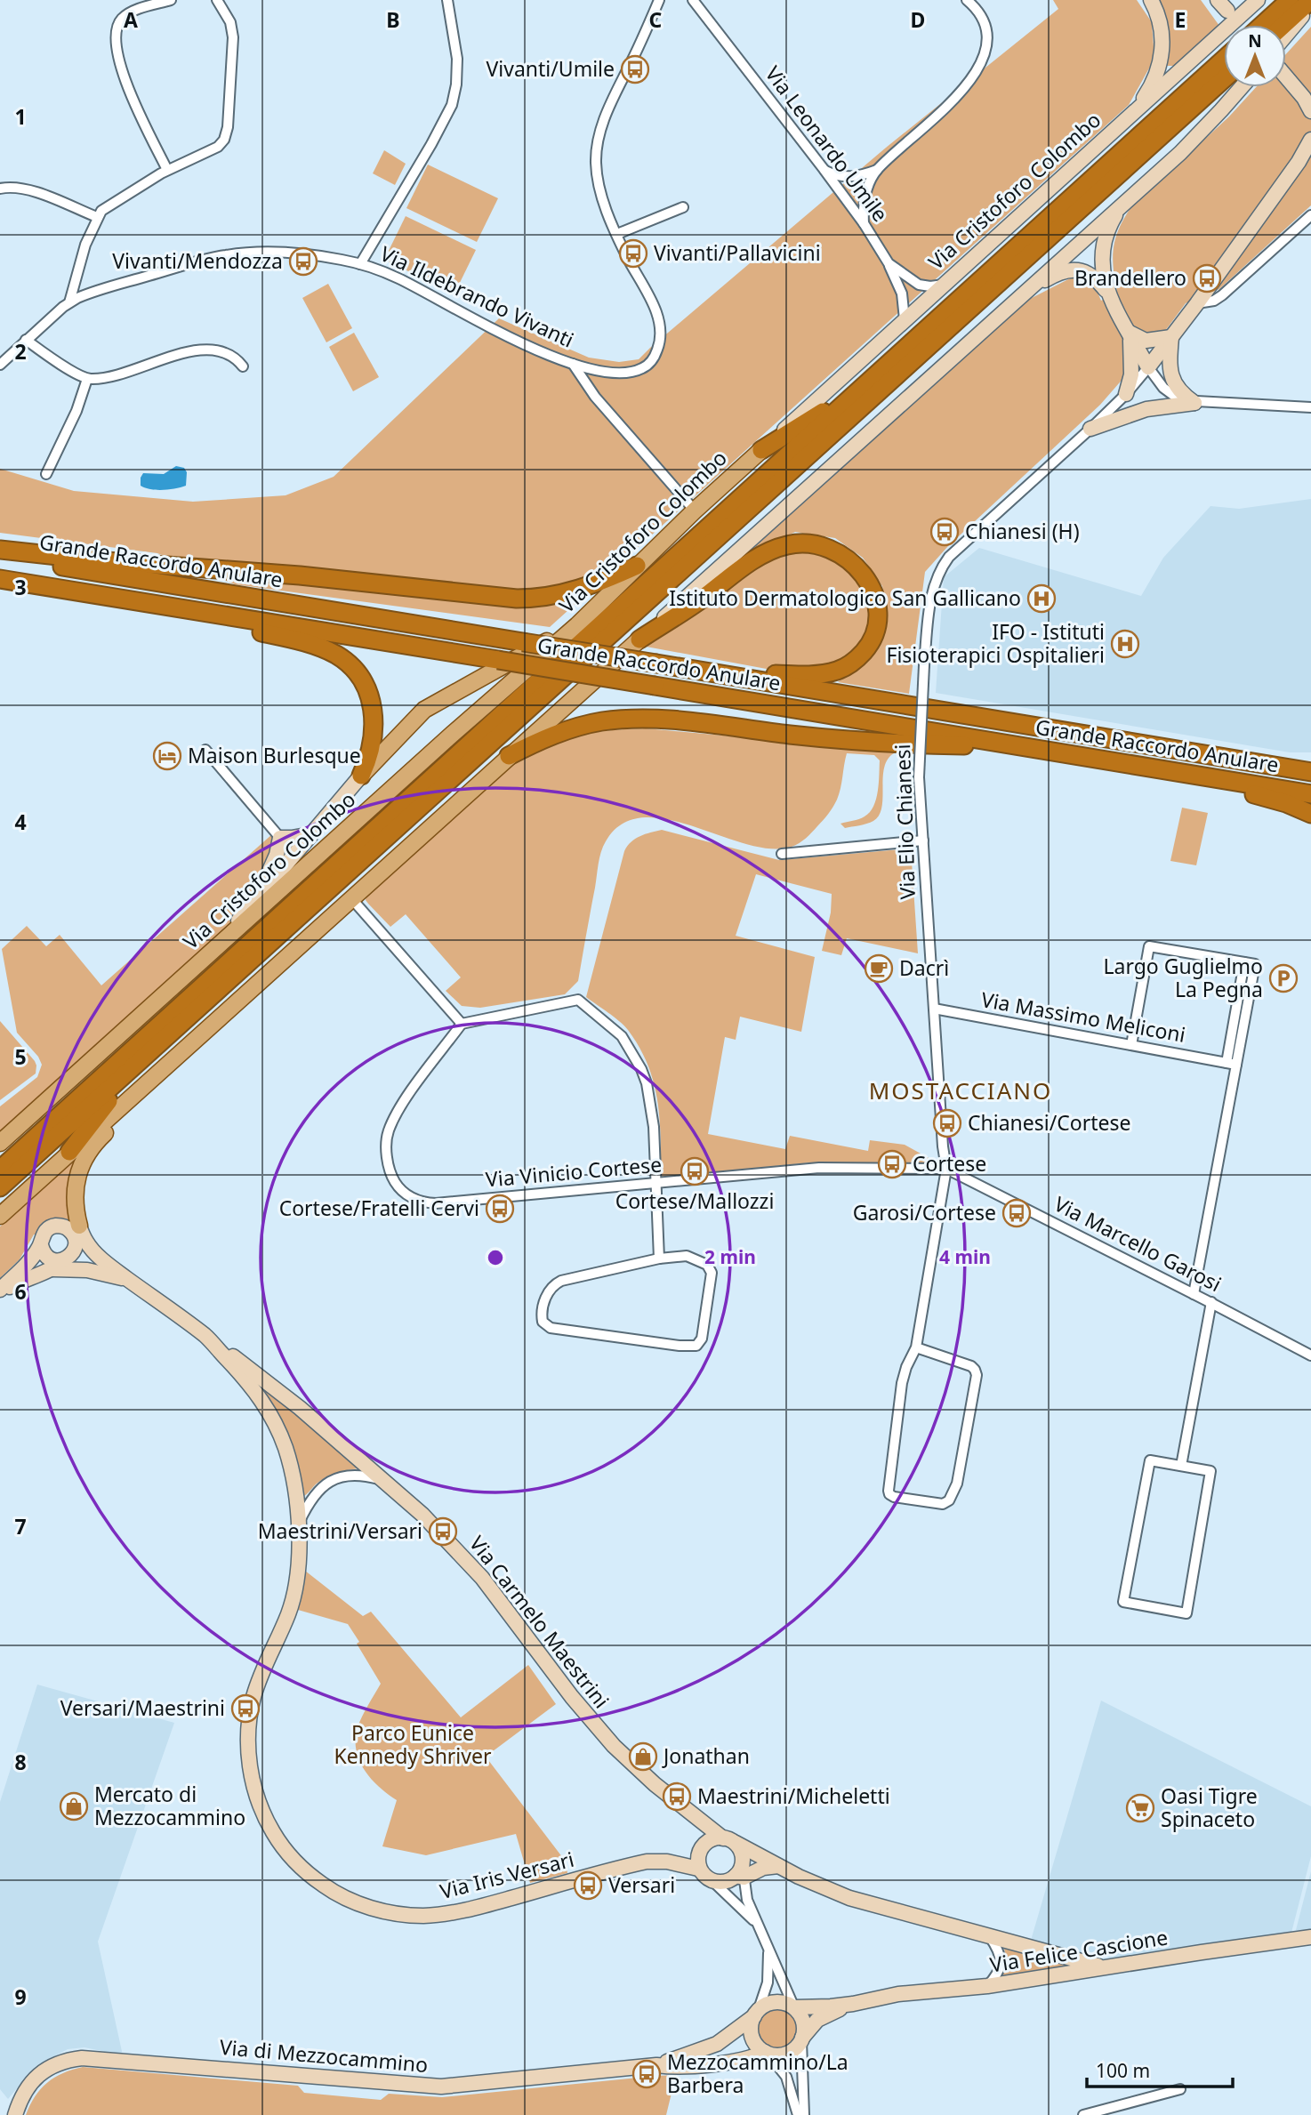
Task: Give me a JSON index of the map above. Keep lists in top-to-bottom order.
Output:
{
  "streets": {
    "highway": ["Via Cristoforo Colombo", "Grande Raccordo Anulare"],
    "street": [
      "Via Leonardo Umile",
      "Via Ildebrando Vivanti",
      "Via Elio Chianesi",
      "Via Massimo Meliconi",
      "Via Vinicio Cortese",
      "Via Marcello Garosi",
      "Via Carmelo Maestrini",
      "Via Iris Versari",
      "Via Felice Cascione",
      "Via di Mezzocammino"
    ]
  },
  "crossings": [
    ["Via Leonardo Umile", "Via Cristoforo Colombo"],
    ["Via Elio Chianesi", "Via Massimo Meliconi"],
    ["Via Elio Chianesi", "Via Vinicio Cortese"],
    ["Via Elio Chianesi", "Via Marcello Garosi"],
    ["Via Vinicio Cortese", "Via Marcello Garosi"],
    ["Via Carmelo Maestrini", "Via Iris Versari"],
    ["Via Carmelo Maestrini", "Via Felice Cascione"],
    ["Via Felice Cascione", "Via di Mezzocammino"]
  ],
  "districts": ["MOSTACCIANO"],
  "parks": ["Parco Eunice Kennedy Shriver"],
  "places": {
    "bus stop": [
      "Vivanti/Umile",
      "Vivanti/Pallavicini",
      "Vivanti/Mendozza",
      "Brandellero",
      "Chianesi (H)",
      "Chianesi/Cortese",
      "Cortese",
      "Cortese/Mallozzi",
      "Cortese/Fratelli Cervi",
      "Garosi/Cortese",
      "Maestrini/Versari",
      "Versari/Maestrini",
      "Maestrini/Micheletti",
      "Versari",
      "Mezzocammino/La Barbera"
    ],
    "hospital": ["Istituto Dermatologico San Gallicano", "IFO - Istituti Fisioterapici Ospitalieri"],
    "hotel": ["Maison Burlesque"],
    "cafe": ["Dacrì"],
    "parking": ["Largo Guglielmo La Pegna"],
    "shop": ["Jonathan", "Mercato di Mezzocammino"],
    "supermarket": ["Oasi Tigre Spinaceto"]
  },
  "scale_bar": "100 m",
  "north": "top",
  "grid": {
    "columns": [
      "A",
      "B",
      "C",
      "D",
      "E"
    ],
    "rows": [
      "1",
      "2",
      "3",
      "4",
      "5",
      "6",
      "7",
      "8",
      "9"
    ]
  },
  "rings": ["2 min", "4 min"]
}
